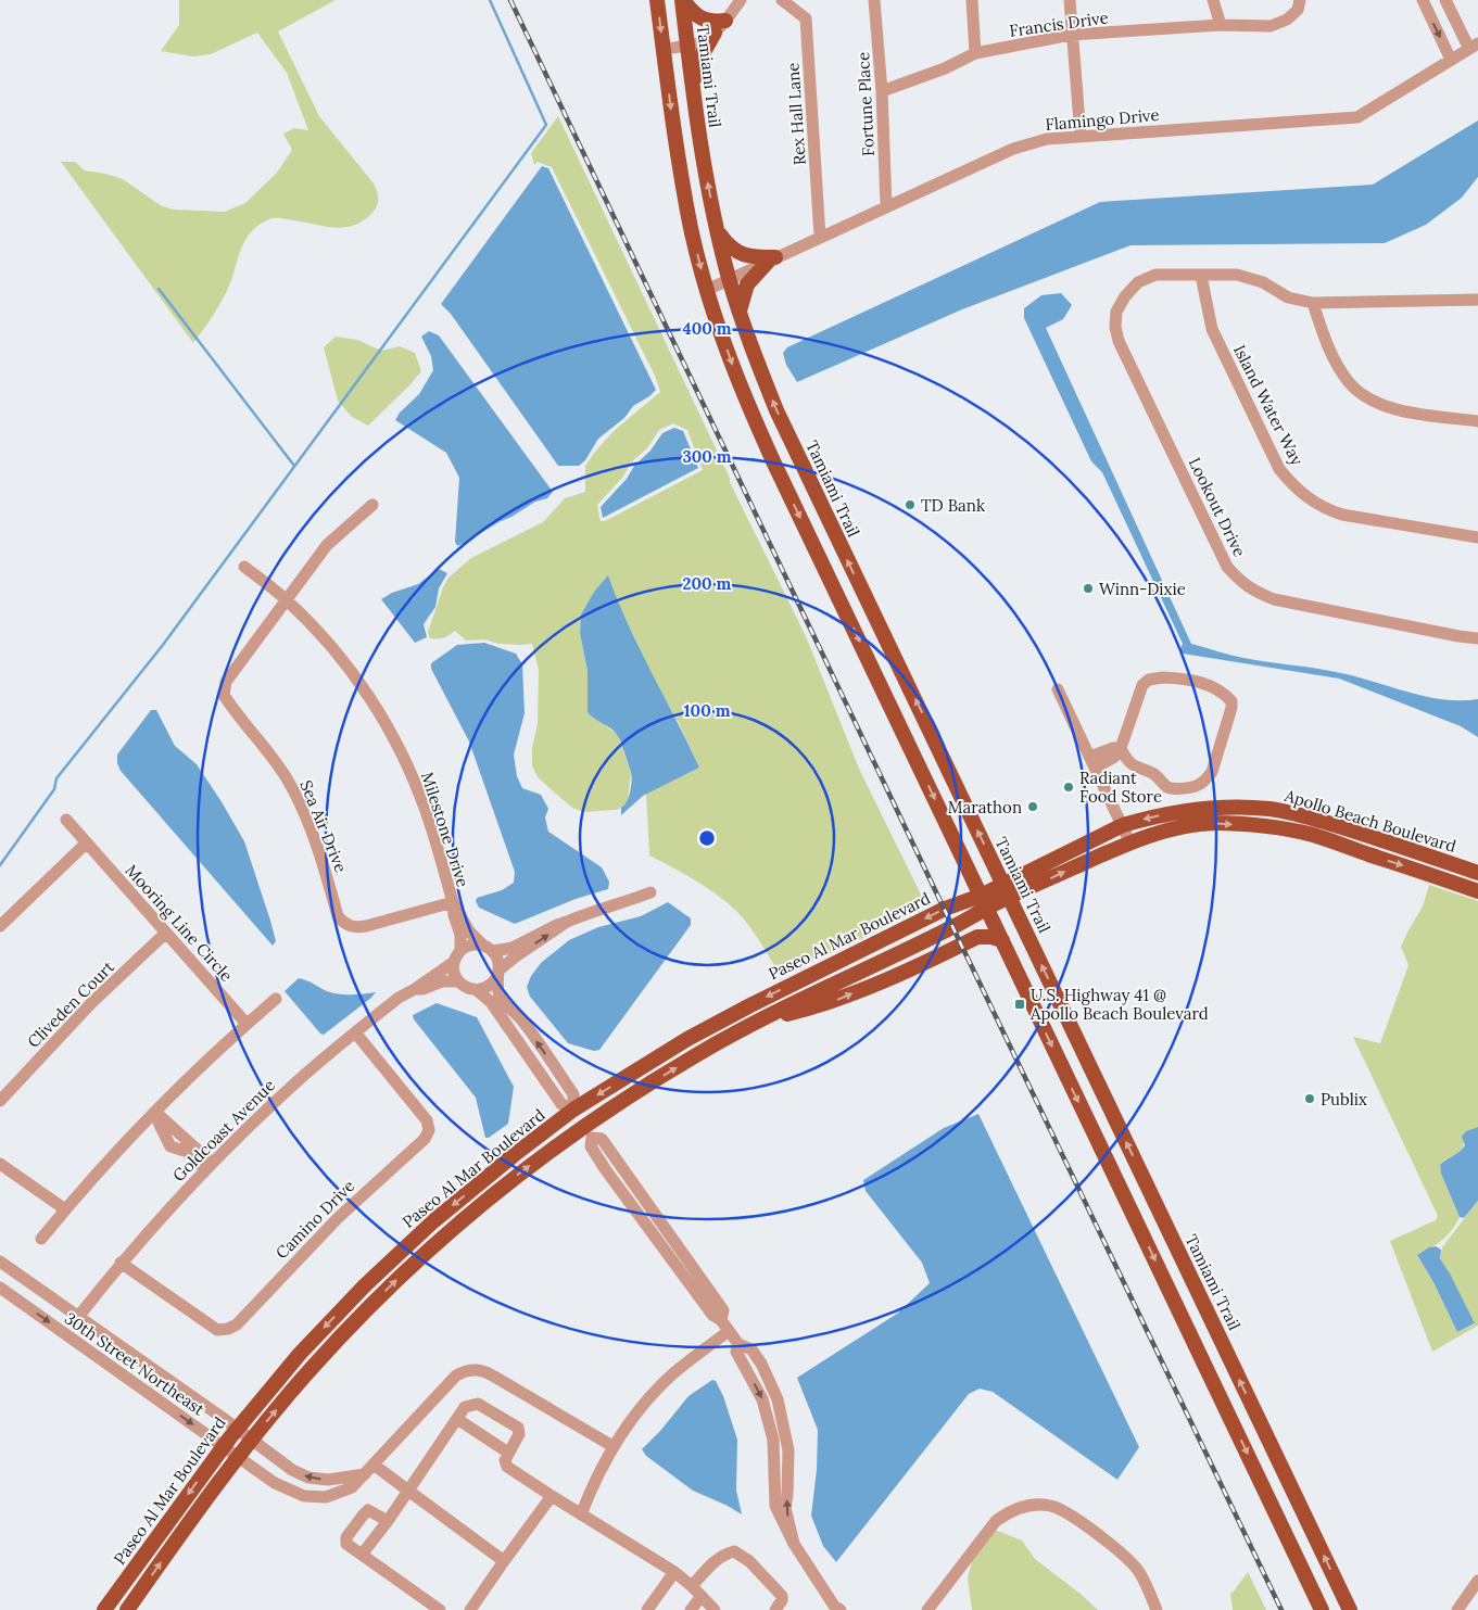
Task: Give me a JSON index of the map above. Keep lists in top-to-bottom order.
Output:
{
  "streets": {
    "main road": ["Tamiami Trail", "Apollo Beach Boulevard", "Paseo Al Mar Boulevard"],
    "street": [
      "Francis Drive",
      "Fortune Place",
      "Rex Hall Lane",
      "Flamingo Drive",
      "Island Water Way",
      "Lookout Drive",
      "Sea Air Drive",
      "Milestone Drive",
      "Mooring Line Circle",
      "Cliveden Court",
      "Goldcoast Avenue",
      "Camino Drive",
      "30th Street Northeast"
    ]
  },
  "crossings": [
    ["Francis Drive", "Fortune Place"],
    ["Tamiami Trail", "Flamingo Drive"],
    ["Tamiami Trail", "Apollo Beach Boulevard"],
    ["Fortune Place", "Flamingo Drive"],
    ["Rex Hall Lane", "Flamingo Drive"],
    ["Island Water Way", "Lookout Drive"],
    ["Apollo Beach Boulevard", "Paseo Al Mar Boulevard"],
    ["Sea Air Drive", "Milestone Drive"],
    ["Milestone Drive", "Goldcoast Avenue"],
    ["Mooring Line Circle", "Cliveden Court"],
    ["Paseo Al Mar Boulevard", "30th Street Northeast"],
    ["Goldcoast Avenue", "Camino Drive"],
    ["Goldcoast Avenue", "30th Street Northeast"]
  ],
  "places": {
    "other": [
      "TD Bank",
      "Winn-Dixie",
      "Radiant Food Store",
      "Marathon",
      "Publix"
    ],
    "transit": ["U.S. Highway 41 @ Apollo Beach Boulevard"]
  },
  "rings": [
    "400 m",
    "300 m",
    "200 m",
    "100 m"
  ]
}
